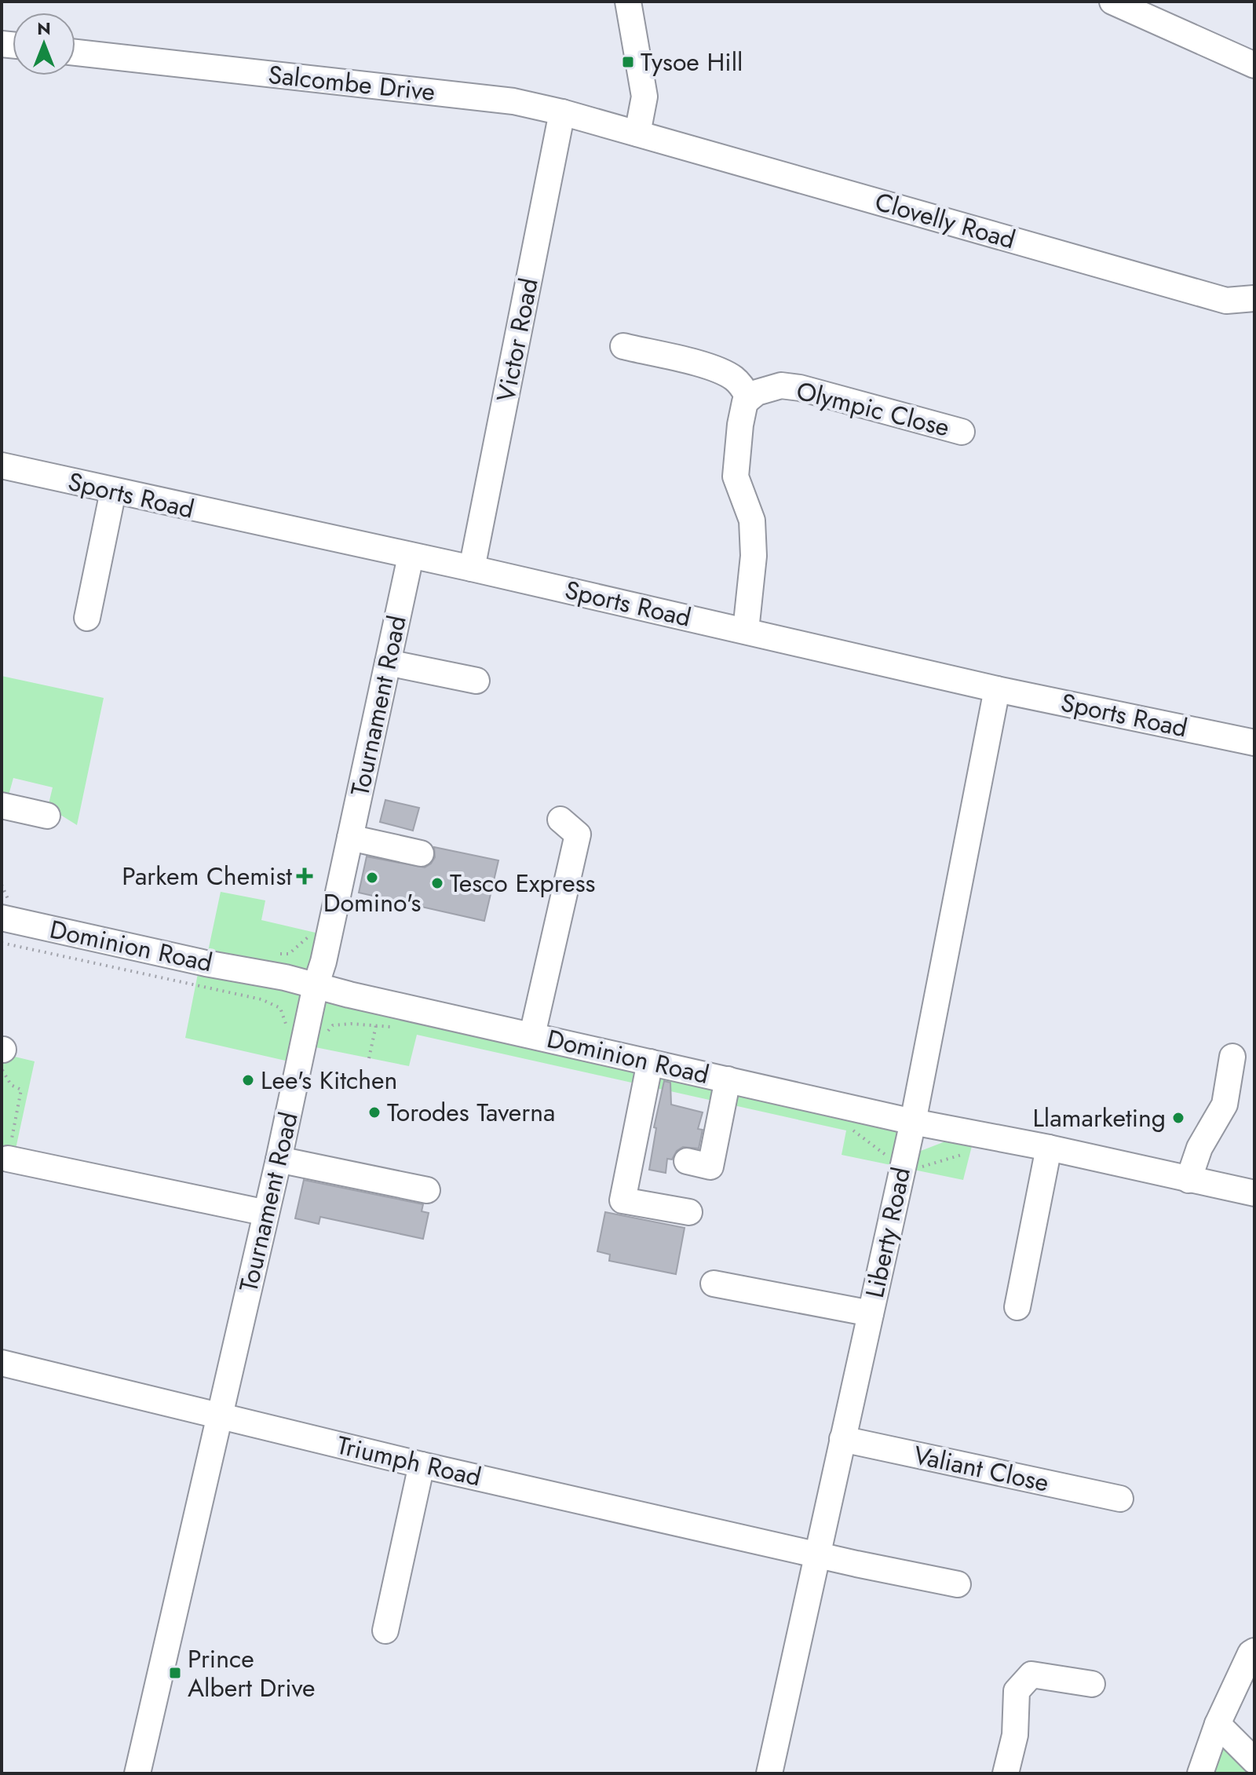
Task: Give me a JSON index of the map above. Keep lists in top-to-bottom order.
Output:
{
  "streets": {
    "street": [
      "Salcombe Drive",
      "Clovelly Road",
      "Victor Road",
      "Olympic Close",
      "Sports Road",
      "Tournament Road",
      "Dominion Road",
      "Liberty Road",
      "Triumph Road",
      "Valiant Close"
    ]
  },
  "crossings": [
    ["Salcombe Drive", "Clovelly Road"],
    ["Salcombe Drive", "Victor Road"],
    ["Victor Road", "Sports Road"],
    ["Sports Road", "Tournament Road"],
    ["Sports Road", "Liberty Road"],
    ["Tournament Road", "Dominion Road"],
    ["Tournament Road", "Triumph Road"],
    ["Dominion Road", "Liberty Road"],
    ["Liberty Road", "Triumph Road"],
    ["Liberty Road", "Valiant Close"]
  ],
  "places": {
    "transit": ["Tysoe Hill", "Prince Albert Drive"],
    "health": ["Parkem Chemist"],
    "other": [
      "Domino's",
      "Tesco Express",
      "Lee's Kitchen",
      "Torodes Taverna",
      "Llamarketing"
    ]
  },
  "north": "top"
}
